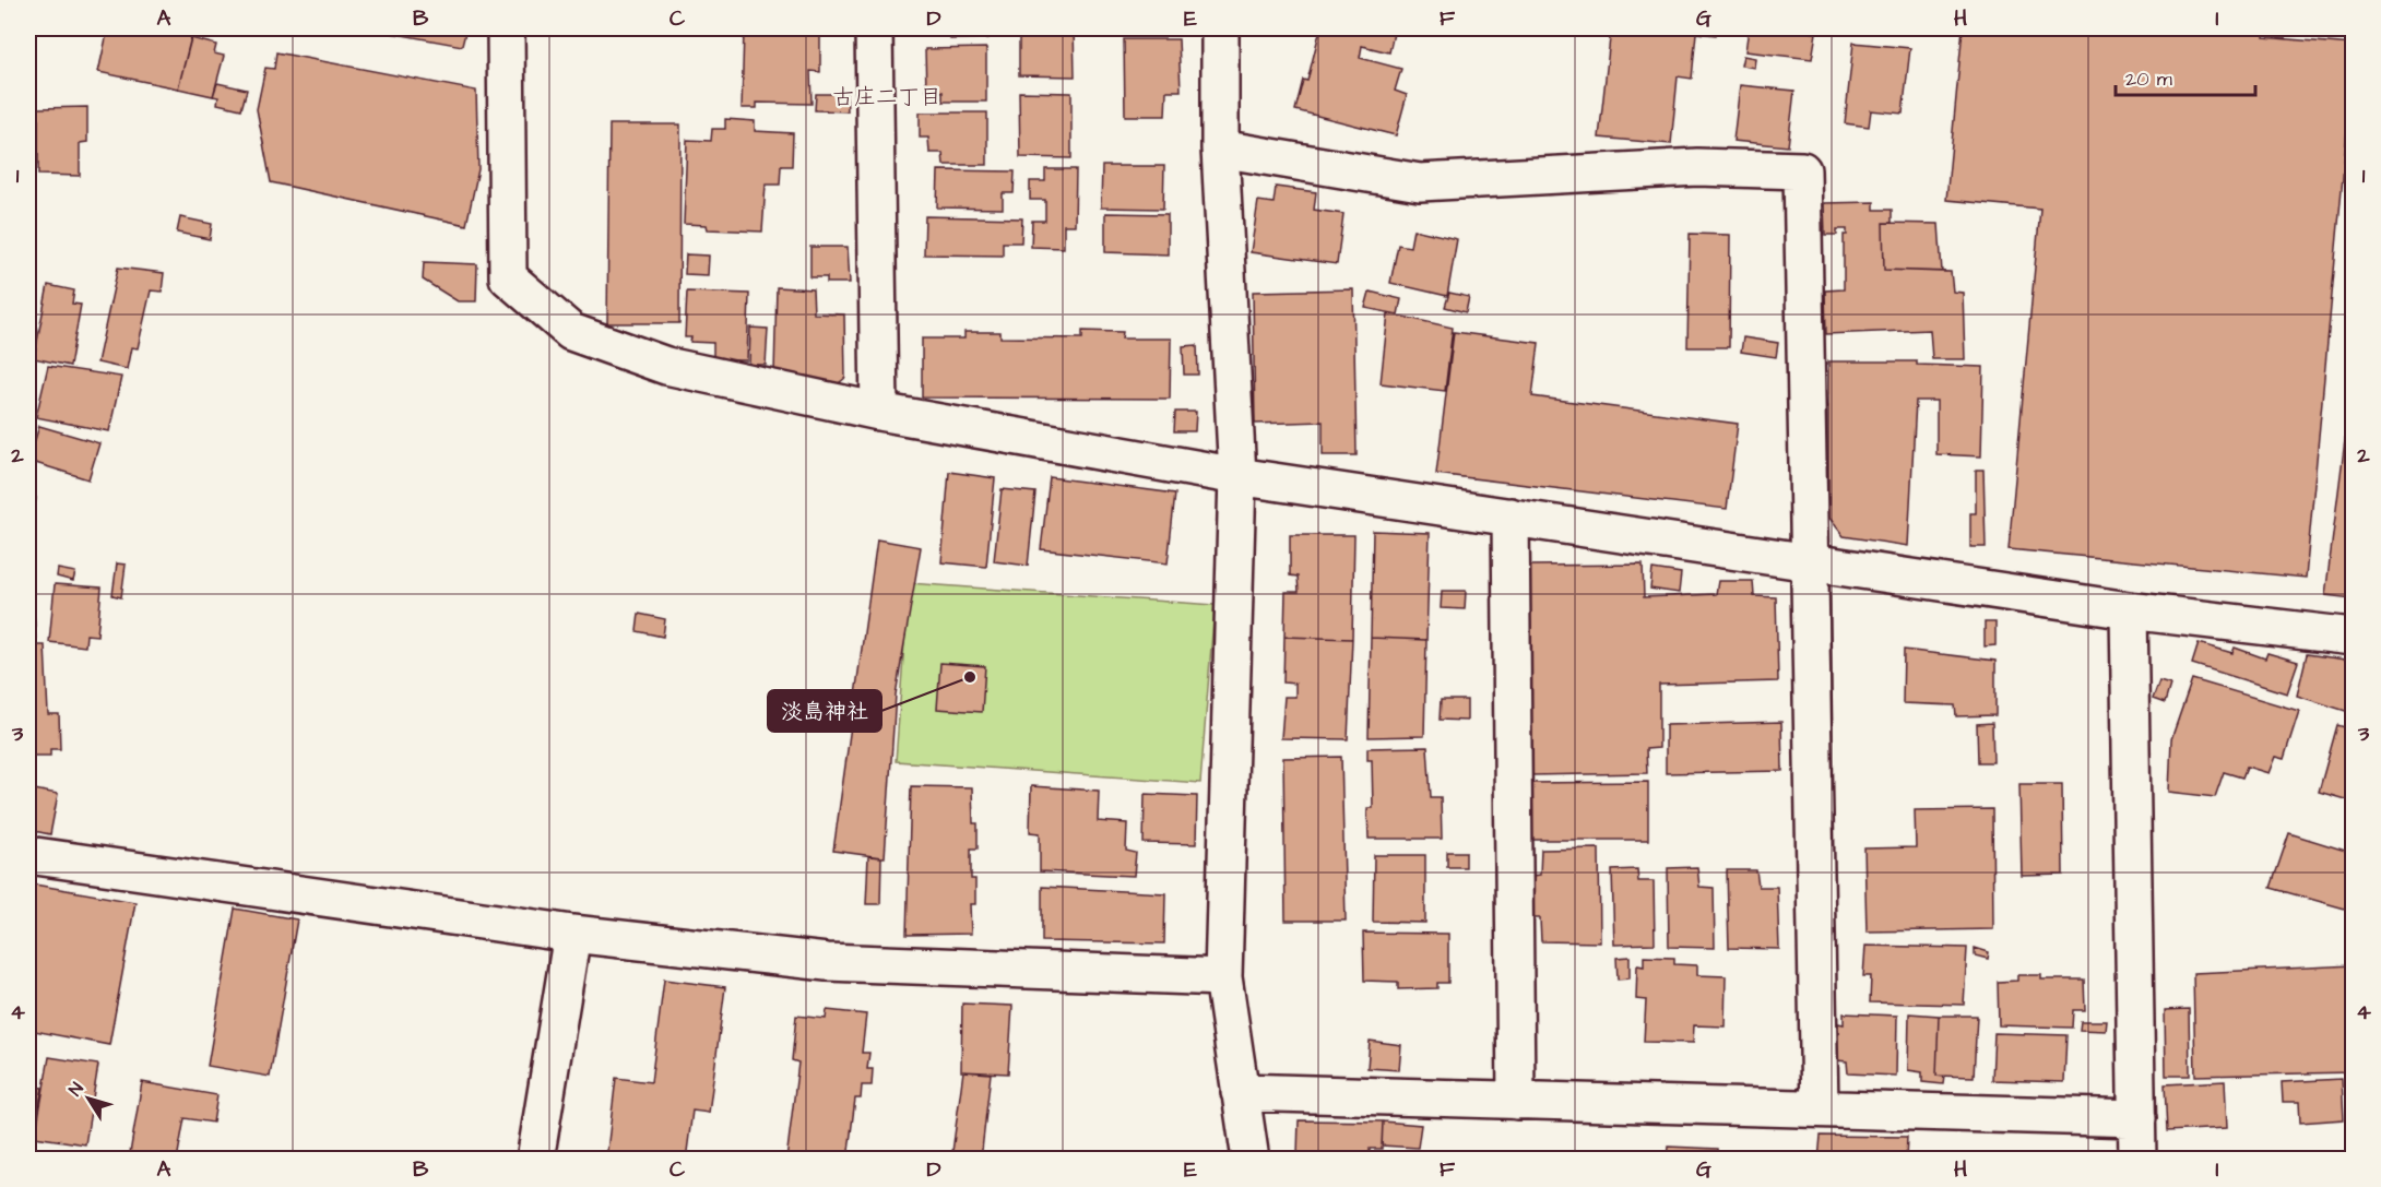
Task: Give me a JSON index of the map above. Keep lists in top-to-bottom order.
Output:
{
  "districts": ["古庄二丁目"],
  "places": ["淡島神社"],
  "scale_bar": "20 m",
  "north": "top left",
  "grid": {
    "columns": [
      "A",
      "B",
      "C",
      "D",
      "E",
      "F",
      "G",
      "H",
      "I"
    ],
    "rows": [
      "1",
      "2",
      "3",
      "4"
    ]
  }
}
